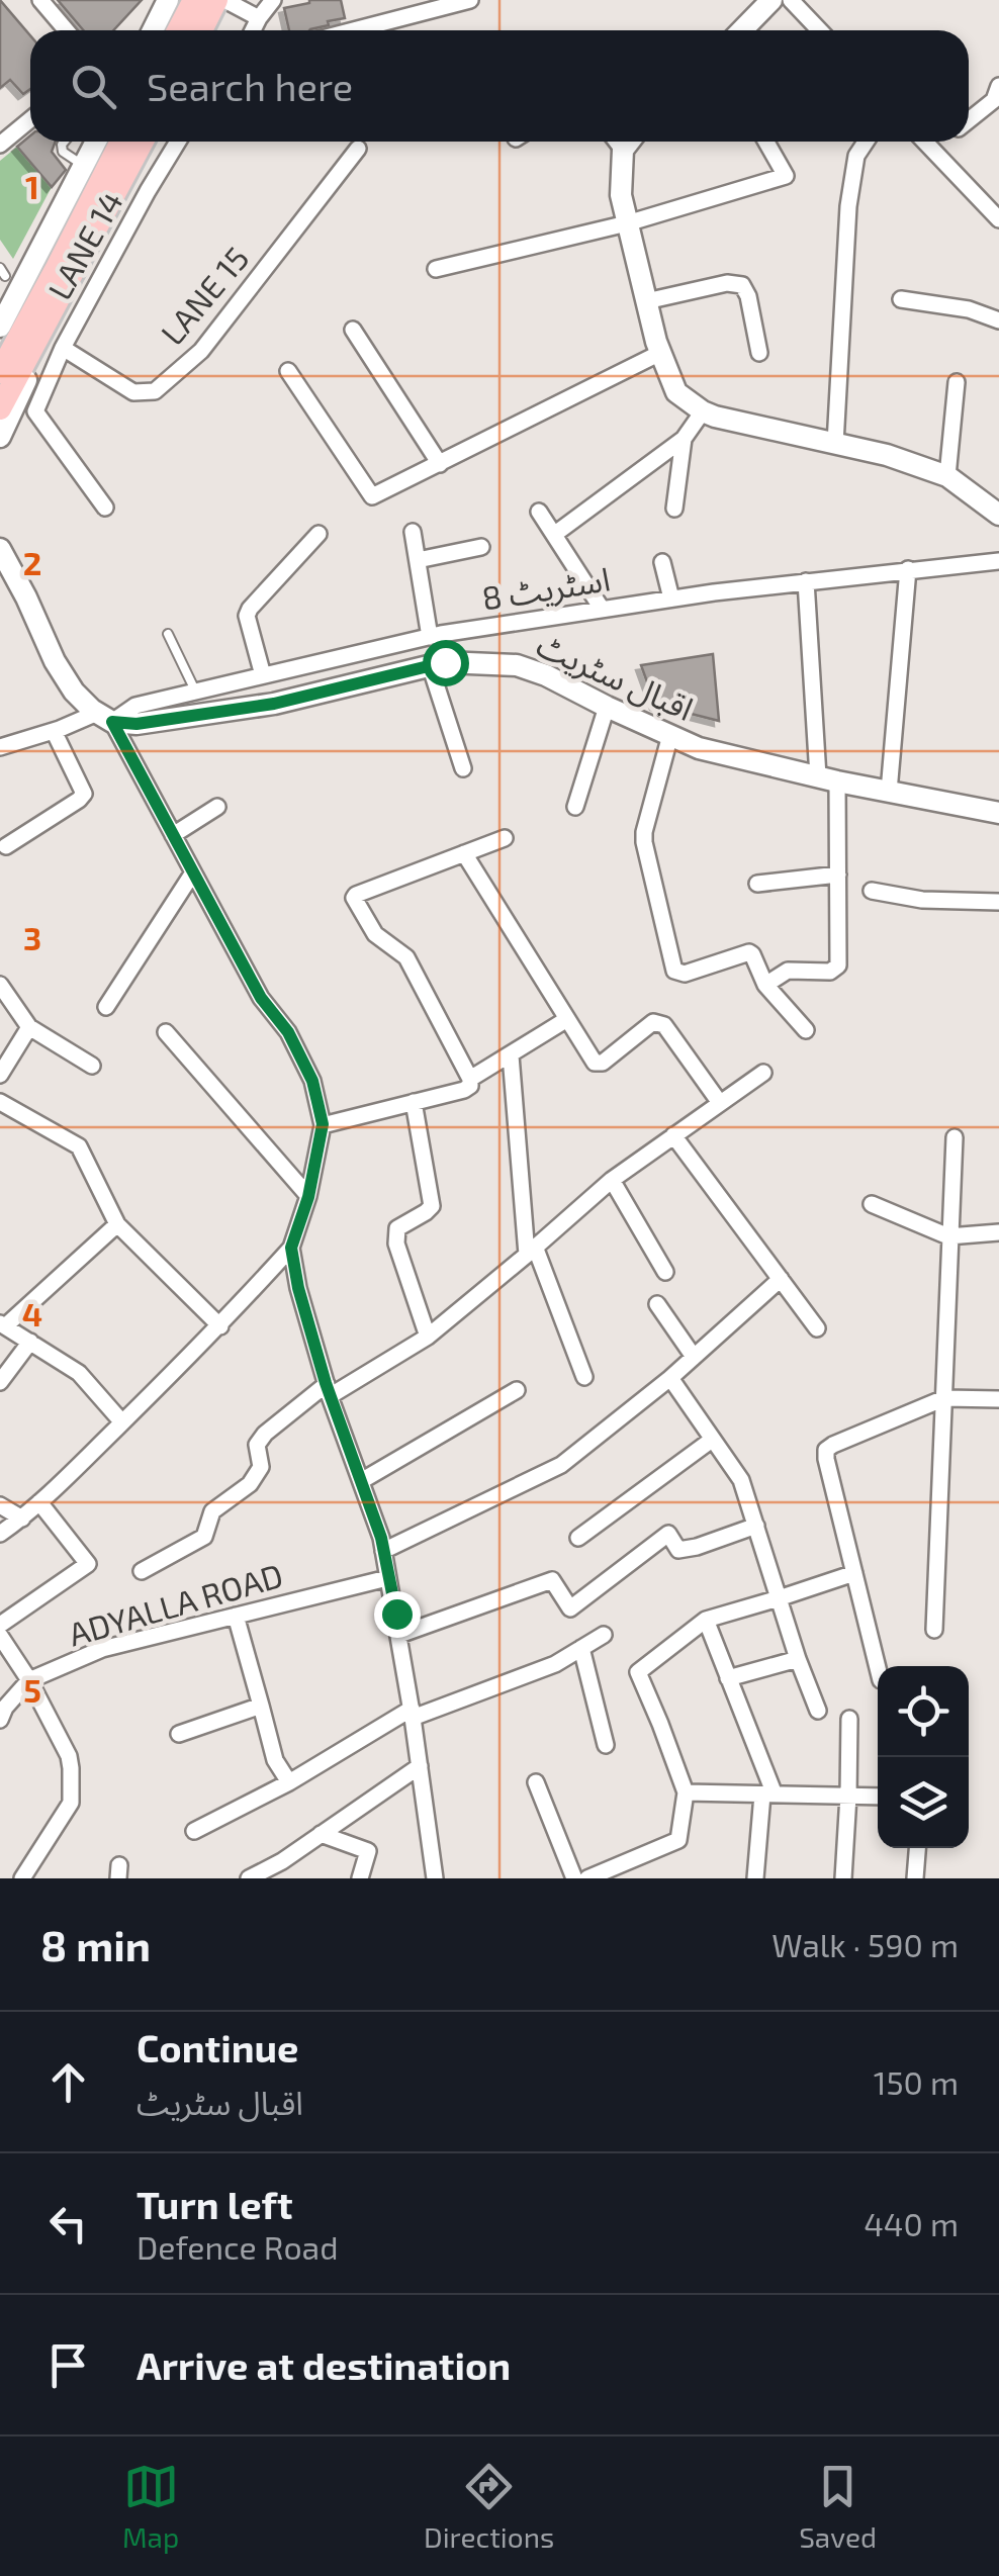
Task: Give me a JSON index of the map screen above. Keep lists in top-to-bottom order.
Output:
{
  "streets": {
    "street": [
      "LANE 14",
      "LANE 15",
      "اسٹریٹ 8",
      "اقبال سٹریٹ",
      "ADYALLA ROAD"
    ]
  },
  "crossings": [
    ["LANE 14", "LANE 15"],
    ["اسٹریٹ 8", "اقبال سٹریٹ"]
  ],
  "page": {
    "search": "Search here",
    "heading": ["8 min", "Walk · 590 m"],
    "list": [
      ["Continue", "اقبال سٹریٹ", "150 m"],
      ["Turn left", "Defence Road", "440 m"],
      "Arrive at destination"
    ],
    "nav": ["Map", "Directions", "Saved"]
  },
  "grid": {
    "rows": [
      "1",
      "2",
      "3",
      "4",
      "5"
    ]
  }
}
